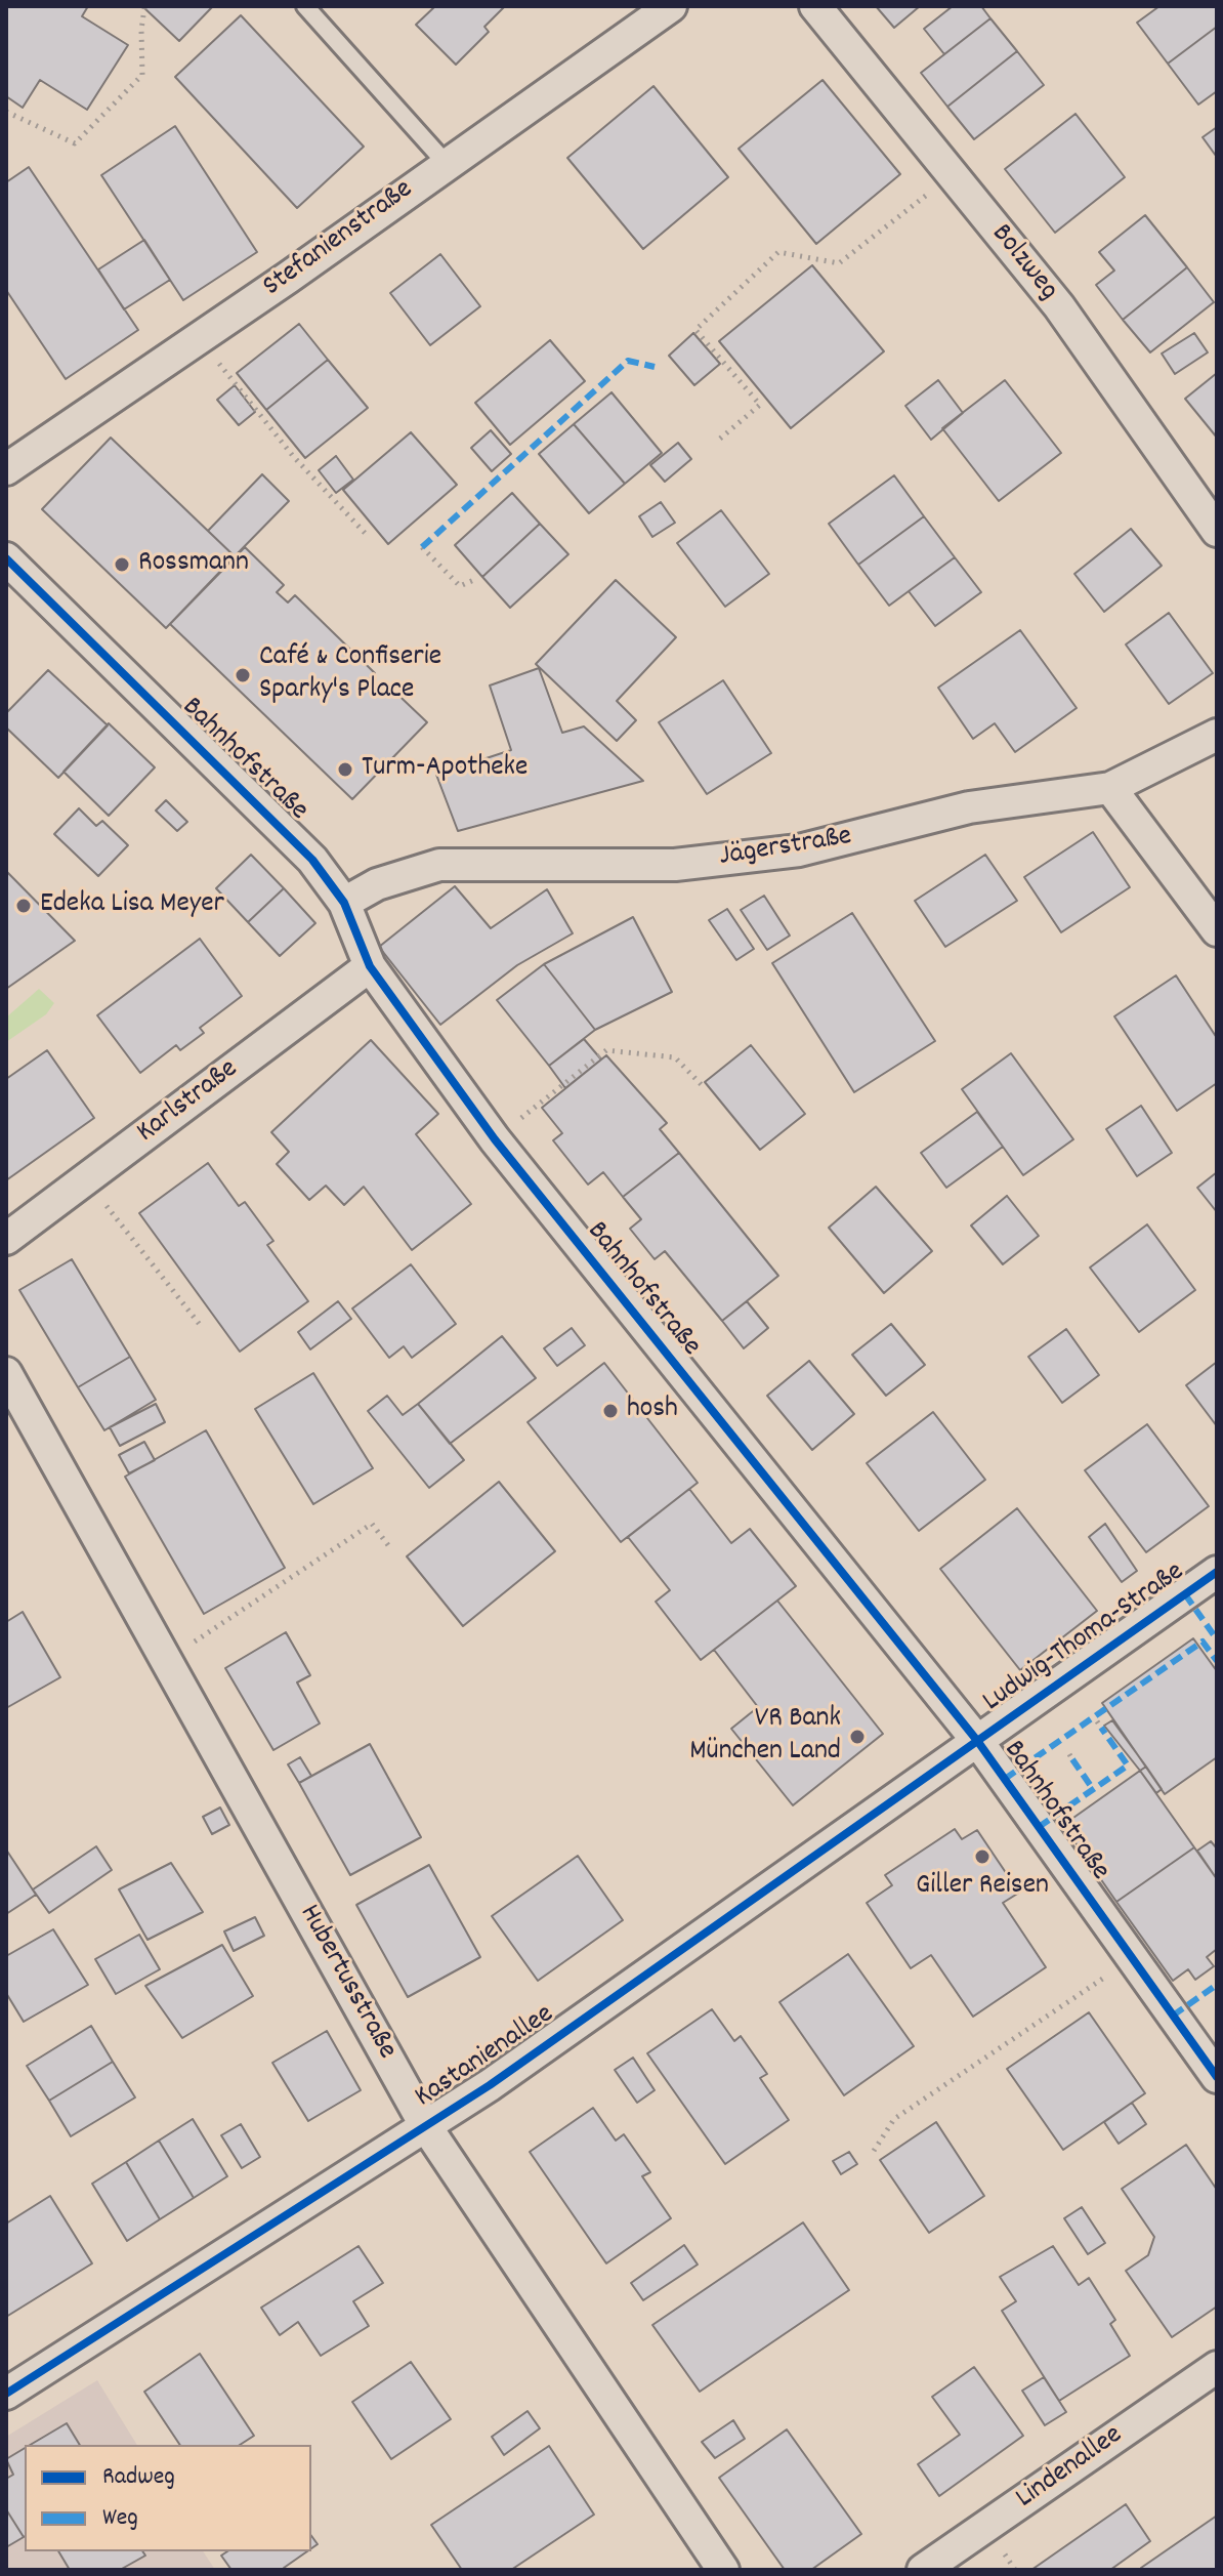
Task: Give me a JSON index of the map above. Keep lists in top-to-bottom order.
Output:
{
  "streets": {
    "street": [
      "Stefanienstraße",
      "Bolzweg",
      "Bahnhofstraße",
      "Jägerstraße",
      "Karlstraße",
      "Ludwig-Thoma-Straße",
      "Hubertusstraße",
      "Kastanienallee",
      "Lindenallee"
    ]
  },
  "crossings": [
    ["Bahnhofstraße", "Jägerstraße"],
    ["Bahnhofstraße", "Karlstraße"],
    ["Bahnhofstraße", "Ludwig-Thoma-Straße"],
    ["Bahnhofstraße", "Kastanienallee"],
    ["Ludwig-Thoma-Straße", "Kastanienallee"],
    ["Hubertusstraße", "Kastanienallee"]
  ],
  "places": [
    "Rossmann",
    "Café & Confiserie Sparky's Place",
    "Turm-Apotheke",
    "Edeka Lisa Meyer",
    "hosh",
    "VR Bank München Land",
    "Giller Reisen"
  ],
  "legend": ["Radweg", "Weg"]
}
